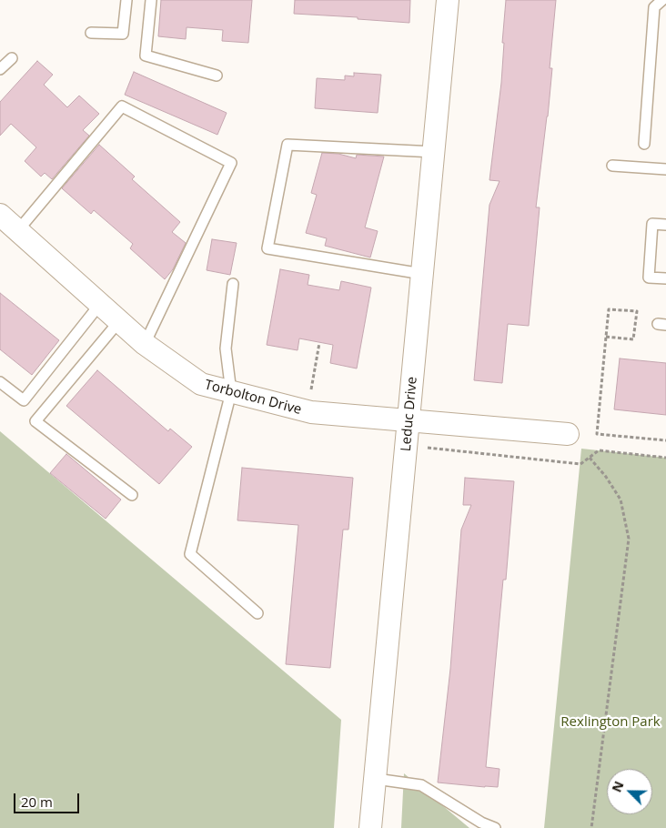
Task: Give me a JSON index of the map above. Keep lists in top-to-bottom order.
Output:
{
  "streets": {
    "street": ["Torbolton Drive", "Leduc Drive"]
  },
  "crossings": [
    ["Torbolton Drive", "Leduc Drive"]
  ],
  "parks": ["Rexlington Park"],
  "scale_bar": "20 m",
  "north": "top left"
}
